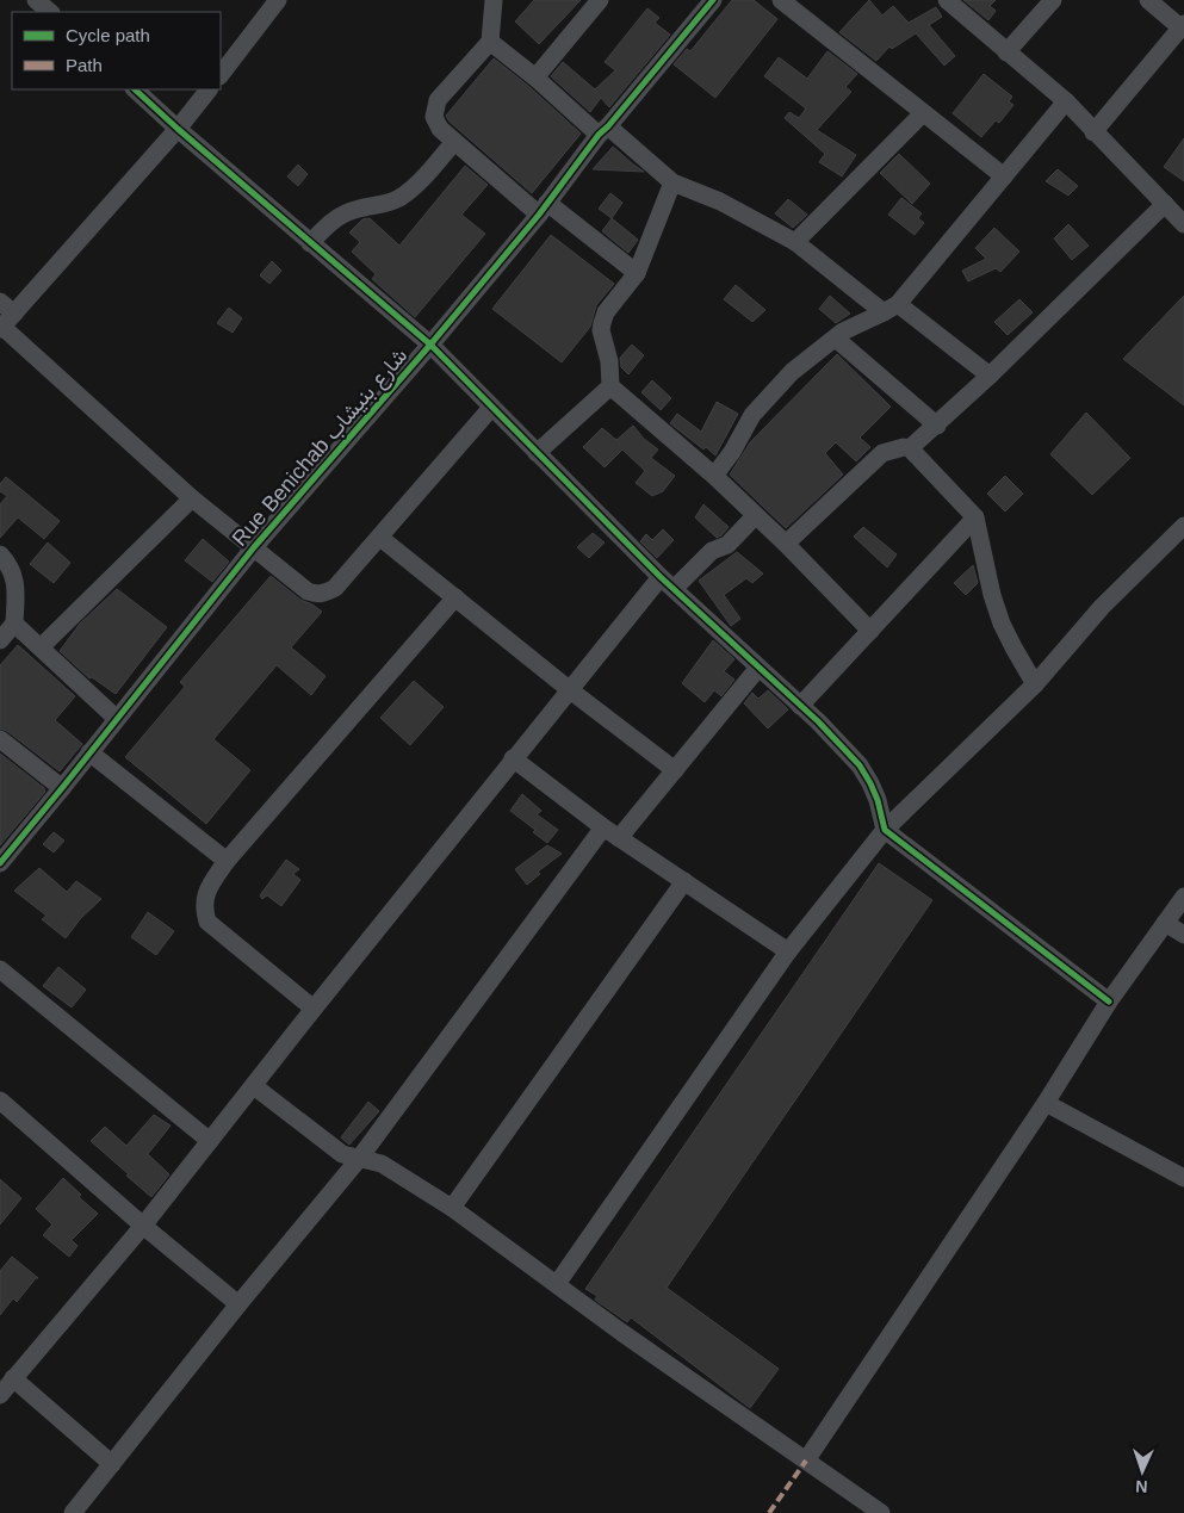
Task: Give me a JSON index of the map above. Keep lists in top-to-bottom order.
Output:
{
  "streets": {
    "street": ["Rue Benichab شارع بنيشاب"]
  },
  "legend": ["Cycle path", "Path"],
  "north": "bottom"
}
